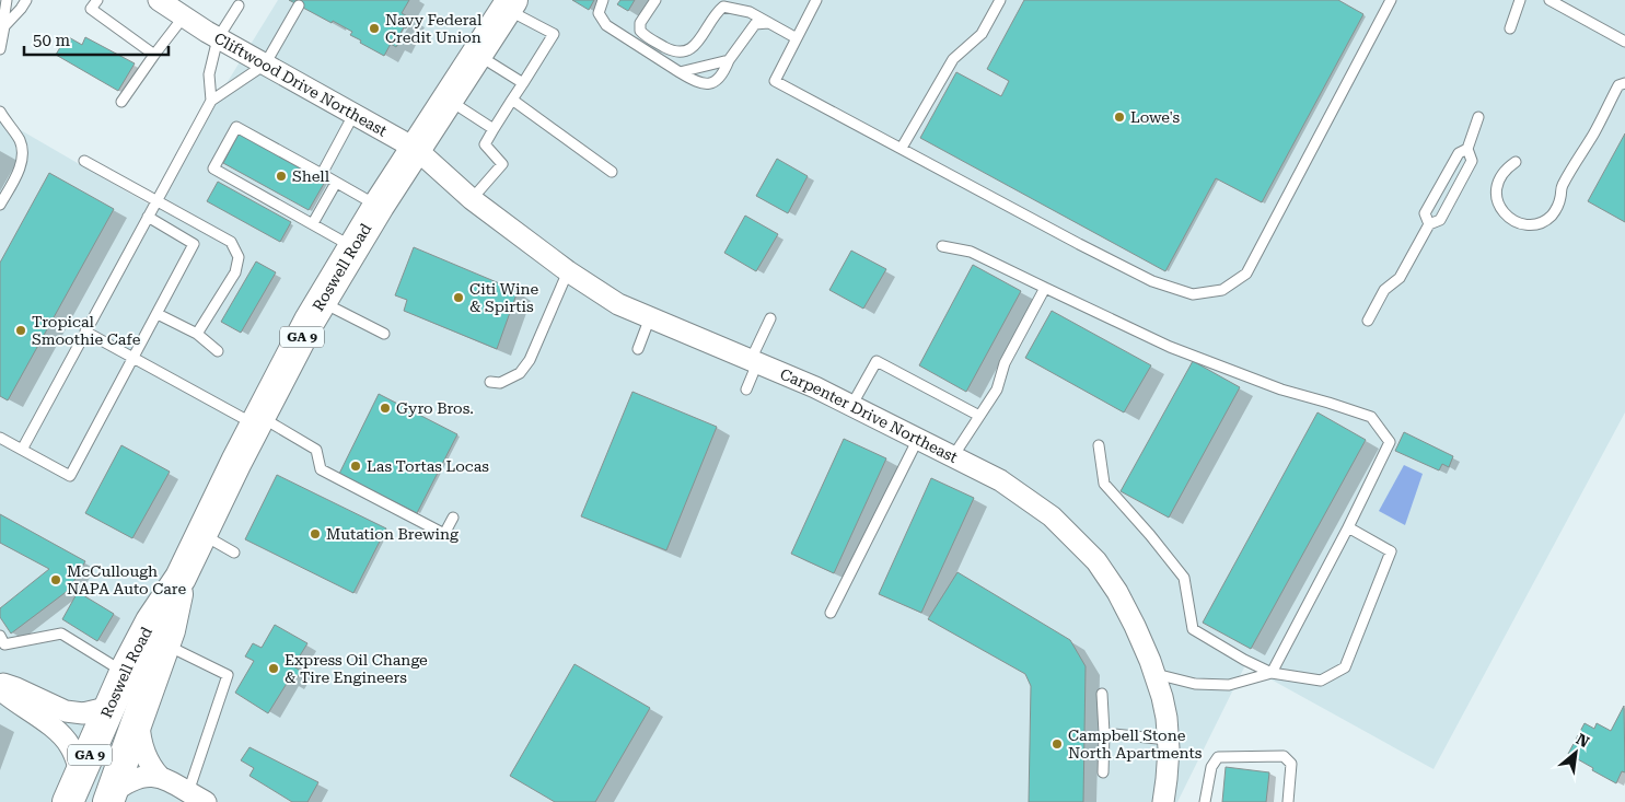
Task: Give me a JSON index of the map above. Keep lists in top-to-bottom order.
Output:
{
  "streets": {
    "main road": ["Roswell Road", "GA 9"],
    "street": ["Cliftwood Drive Northeast", "Carpenter Drive Northeast"]
  },
  "crossings": [
    ["Cliftwood Drive Northeast", "Roswell Road"],
    ["Cliftwood Drive Northeast", "Carpenter Drive Northeast"],
    ["Roswell Road", "Carpenter Drive Northeast"]
  ],
  "places": [
    "Navy Federal Credit Union",
    "Lowe's",
    "Shell",
    "Citi Wine & Spirtis",
    "Tropical Smoothie Cafe",
    "Gyro Bros.",
    "Las Tortas Locas",
    "Mutation Brewing",
    "McCullough NAPA Auto Care",
    "Express Oil Change & Tire Engineers",
    "Campbell Stone North Apartments"
  ],
  "scale_bar": "50 m",
  "north": "top right"
}
